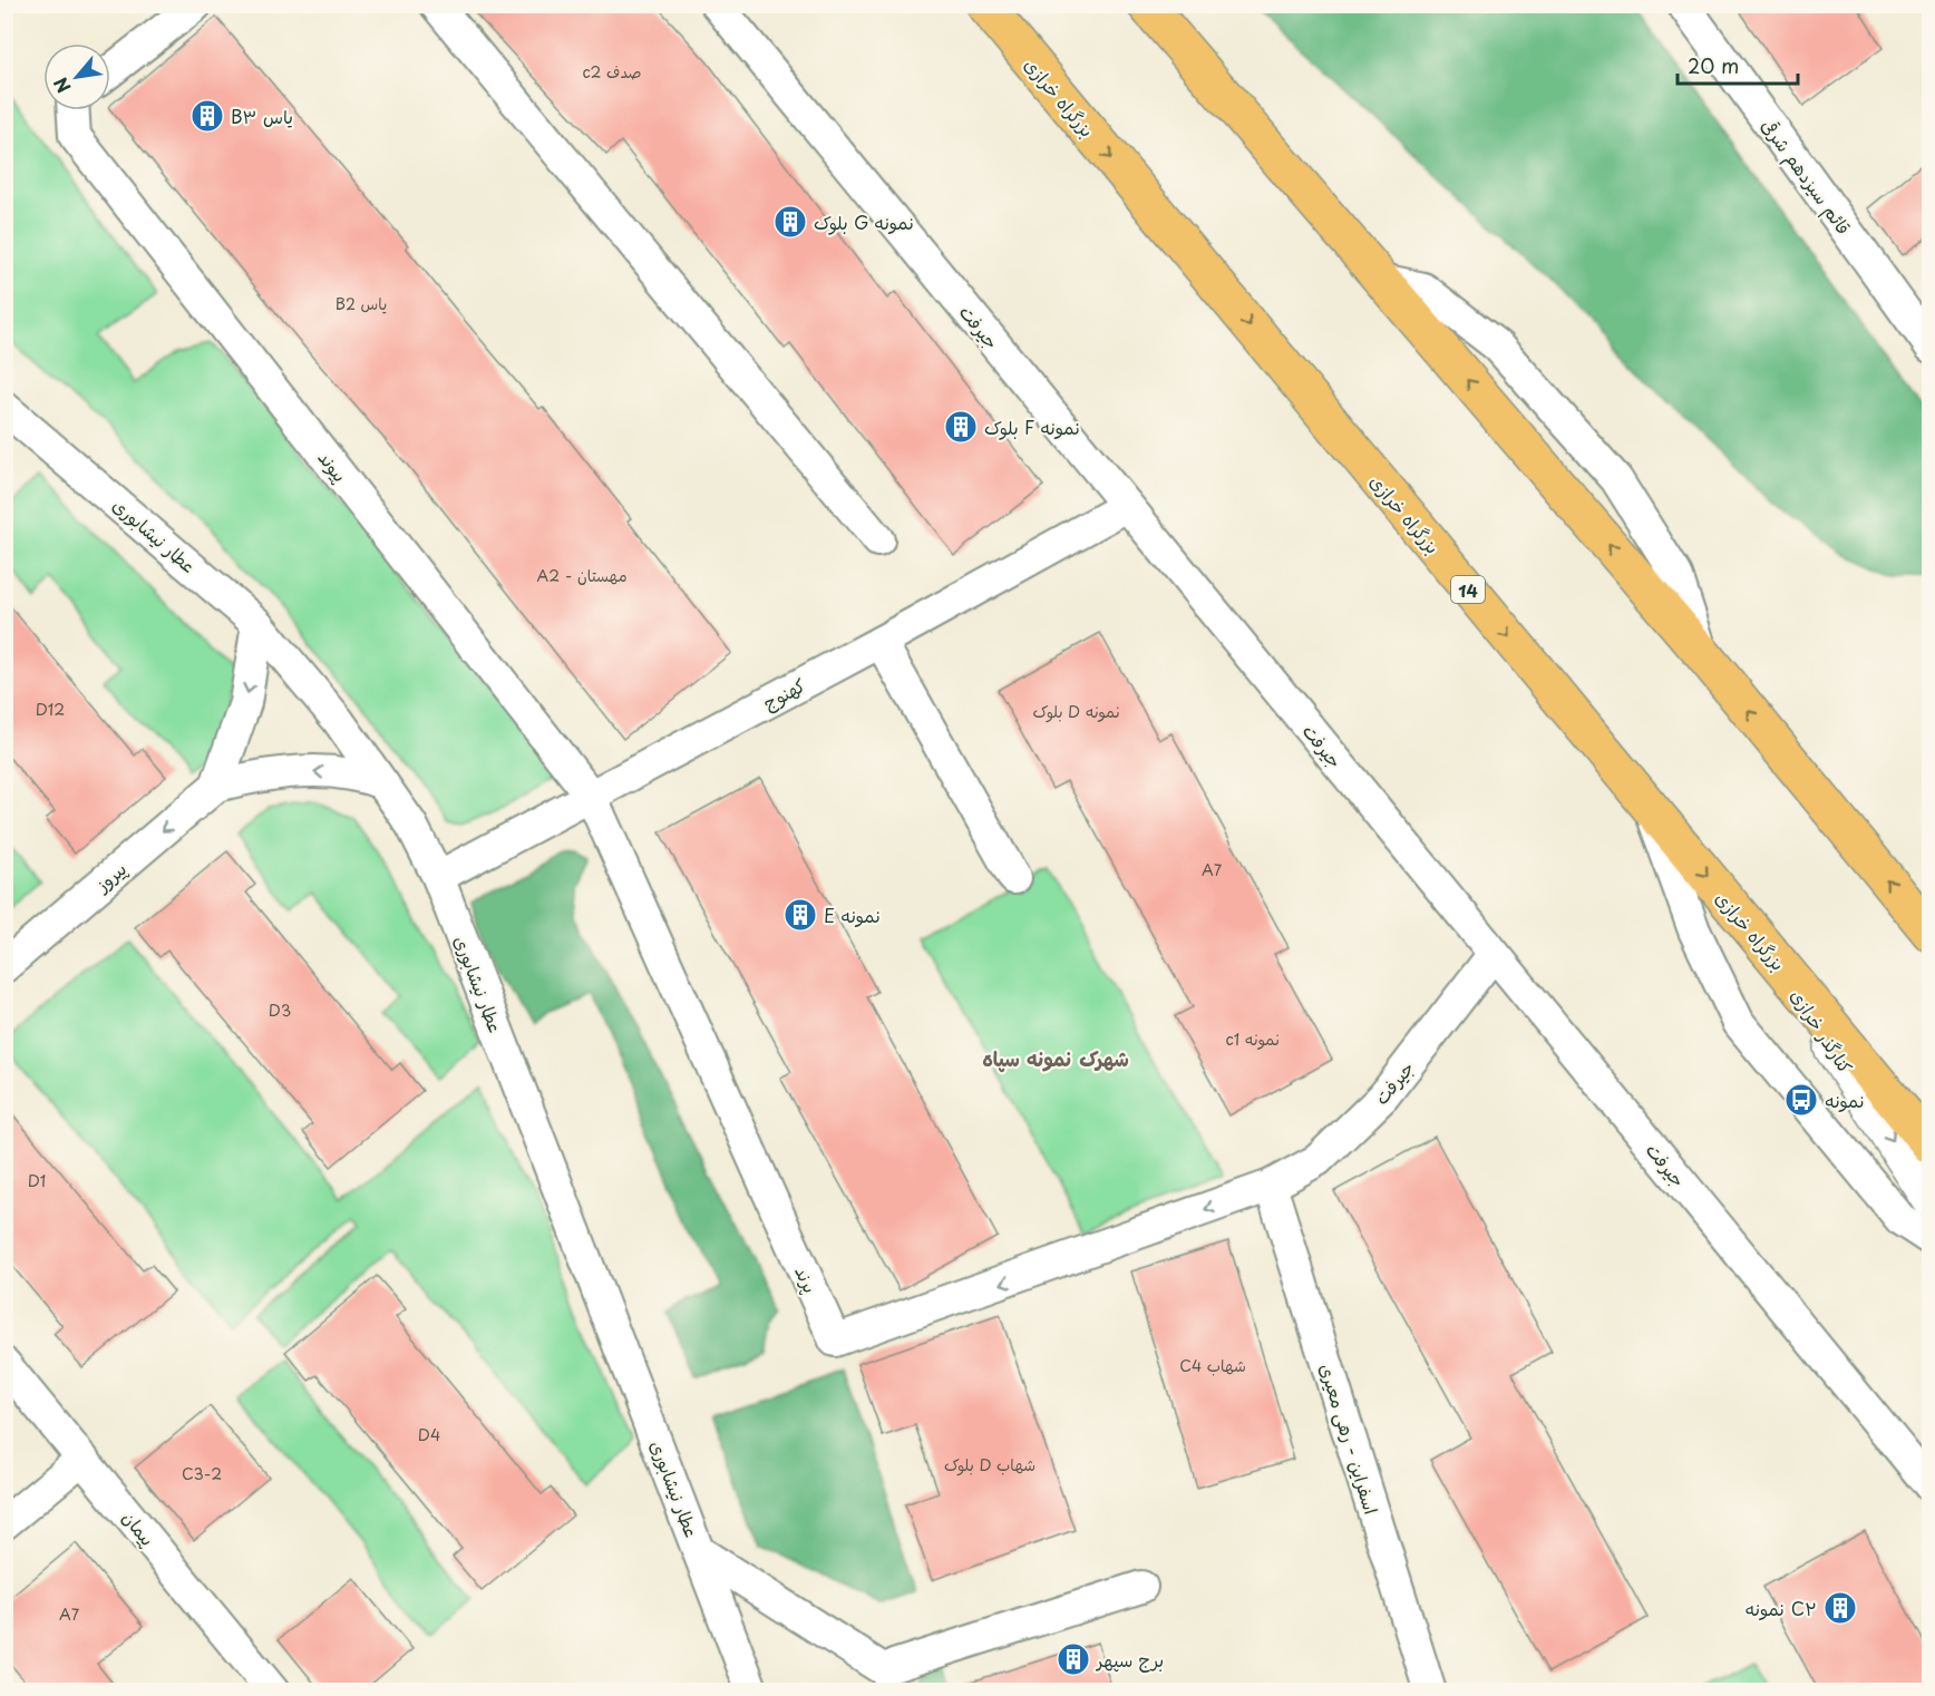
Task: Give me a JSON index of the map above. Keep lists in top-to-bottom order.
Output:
{
  "streets": {
    "highway": ["بزرگراه خرازی", "14"],
    "street": [
      "قائم سیزدهم شرقی",
      "جيرفت",
      "پیوند",
      "عطار نیشابوری",
      "كهنوج",
      "پیروز",
      "کنارگذر خرازی",
      "جیرفت",
      "پرند",
      "اسفراين - رهی معیری",
      "پیمان"
    ]
  },
  "crossings": [
    ["بزرگراه خرازی", "کنارگذر خرازی"],
    ["جيرفت", "كهنوج"],
    ["جيرفت", "جیرفت"],
    ["پیوند", "كهنوج"],
    ["پیوند", "پرند"],
    ["عطار نیشابوری", "كهنوج"],
    ["كهنوج", "پرند"],
    ["جیرفت", "پرند"],
    ["جیرفت", "اسفراين - رهی معیری"],
    ["پرند", "اسفراين - رهی معیری"]
  ],
  "one_way": ["پیروز"],
  "districts": ["شهرک نمونه سپاه"],
  "places": {
    "building": [
      "B۳ یاس",
      "بلوک G نمونه",
      "بلوک F نمونه",
      "E نمونه",
      "نمونه C۲",
      "برج سپهر"
    ],
    "bus stop": ["نمونه"]
  },
  "house_numbers": [
    "c2 صدف",
    "B2 یاس",
    "A2 - مهستان",
    "D12",
    "بلوک D نمونه",
    "A7",
    "D3",
    "c1 نمونه",
    "D1",
    "C4 شهاب",
    "D4",
    "بلوک D شهاب",
    "C3-2",
    "A7"
  ],
  "scale_bar": "20 m",
  "north": "bottom left"
}
